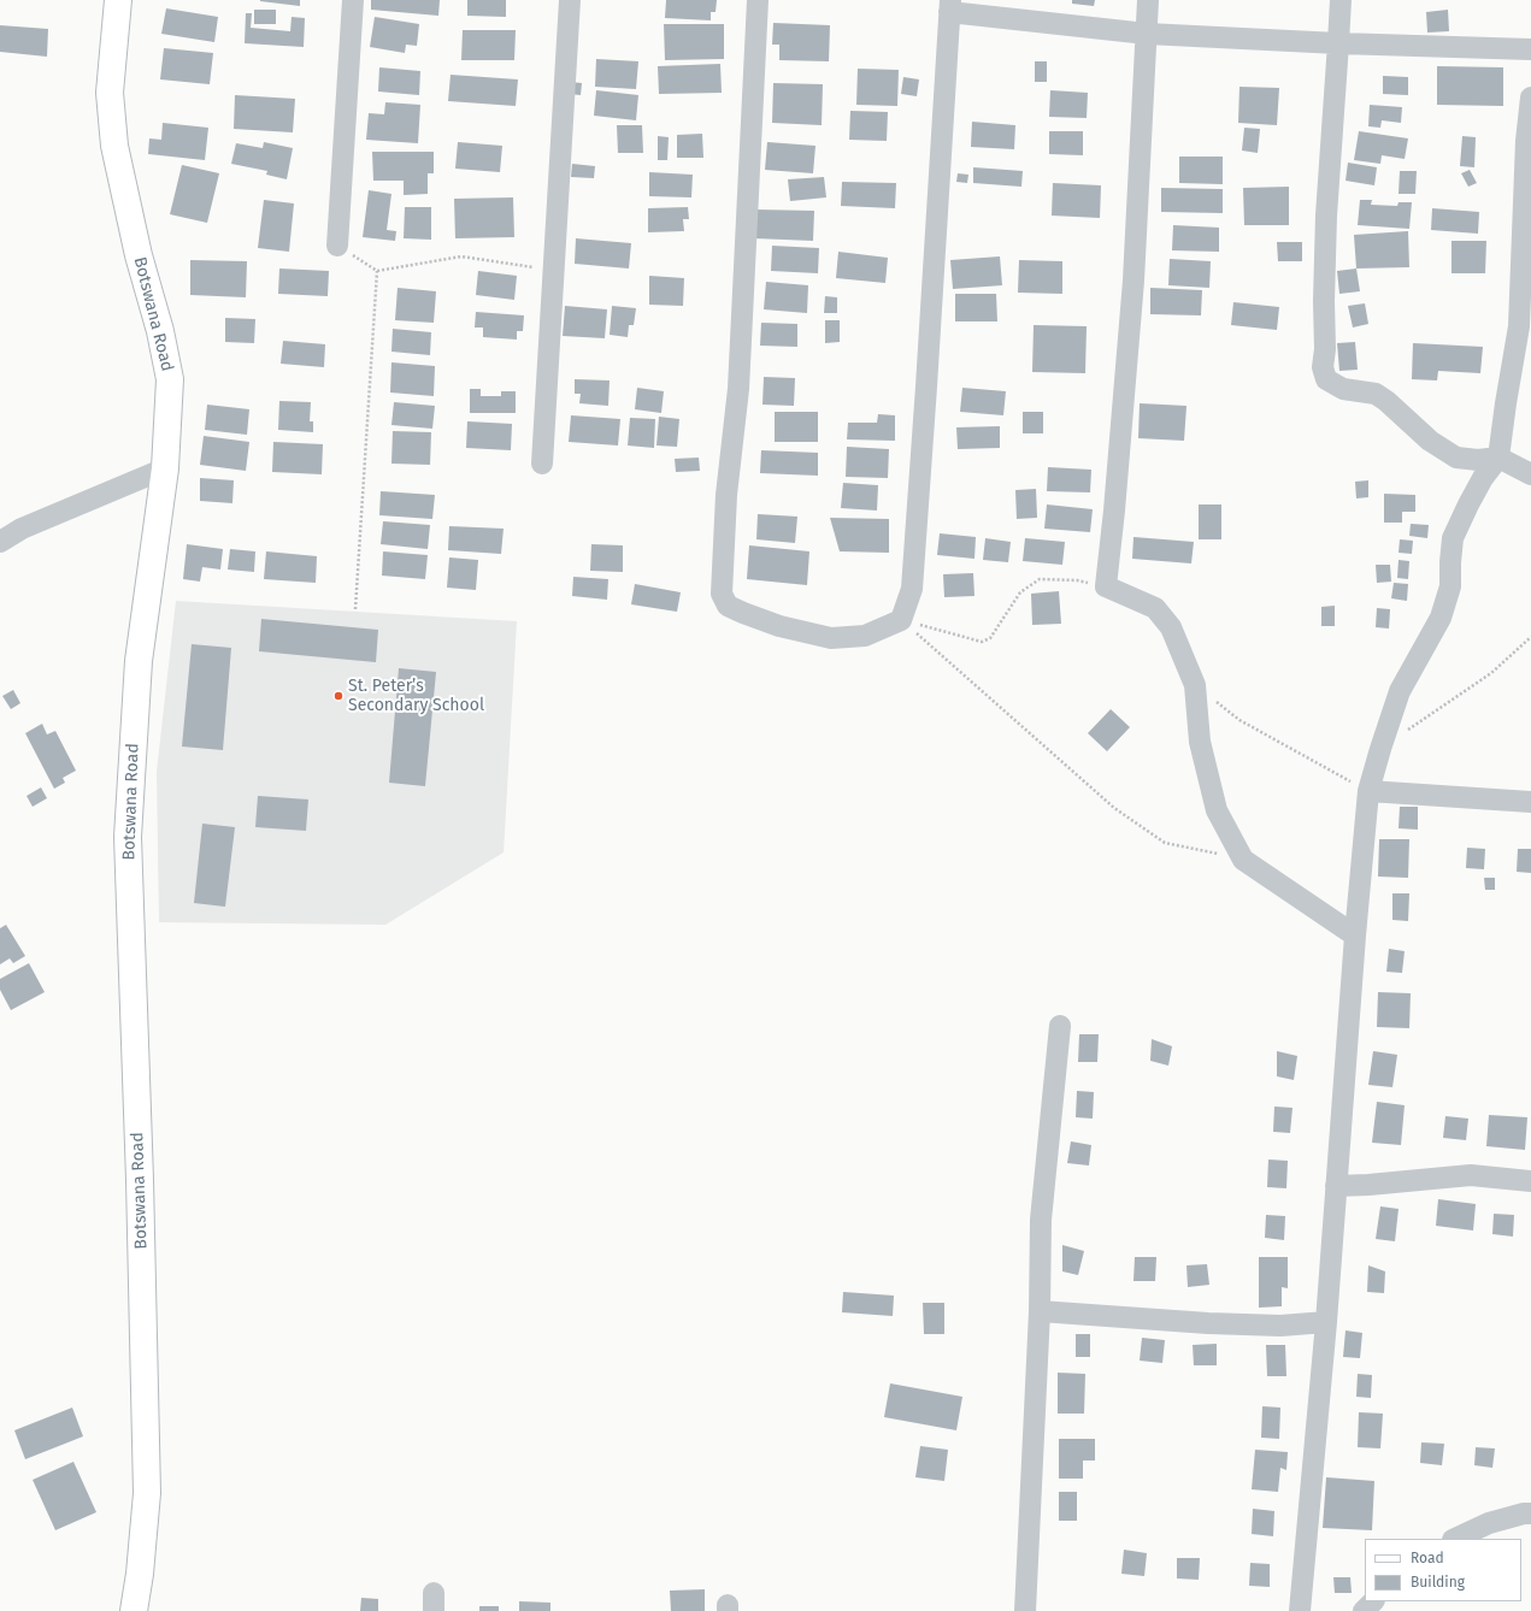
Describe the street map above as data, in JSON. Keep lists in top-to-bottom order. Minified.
{"streets":{"street":["Botswana Road"]},"places":["St. Peter’s Secondary School"],"legend":["Road","Building"]}
